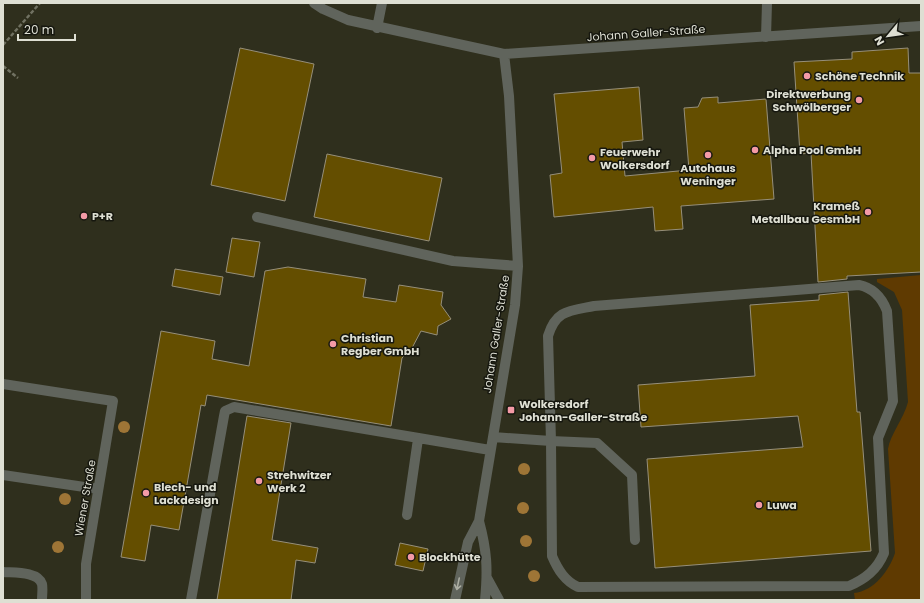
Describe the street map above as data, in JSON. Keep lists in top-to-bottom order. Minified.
{"streets":{"street":["Johann Galler-Straße","Wiener Straße"]},"places":{"other":["Schöne Technik","Direktwerbung Schwölberger","Alpha Pool GmbH","Autohaus Weninger","Feuerwehr Wolkersdorf","Krameß Metallbau GesmbH","P+R","Christian Regber GmbH","Strehwitzer Werk 2","Blech- und Lackdesign","Luwa","Blockhütte"],"transit":["Wolkersdorf Johann-Galler-Straße"]},"scale_bar":"20 m","north":"bottom left"}
